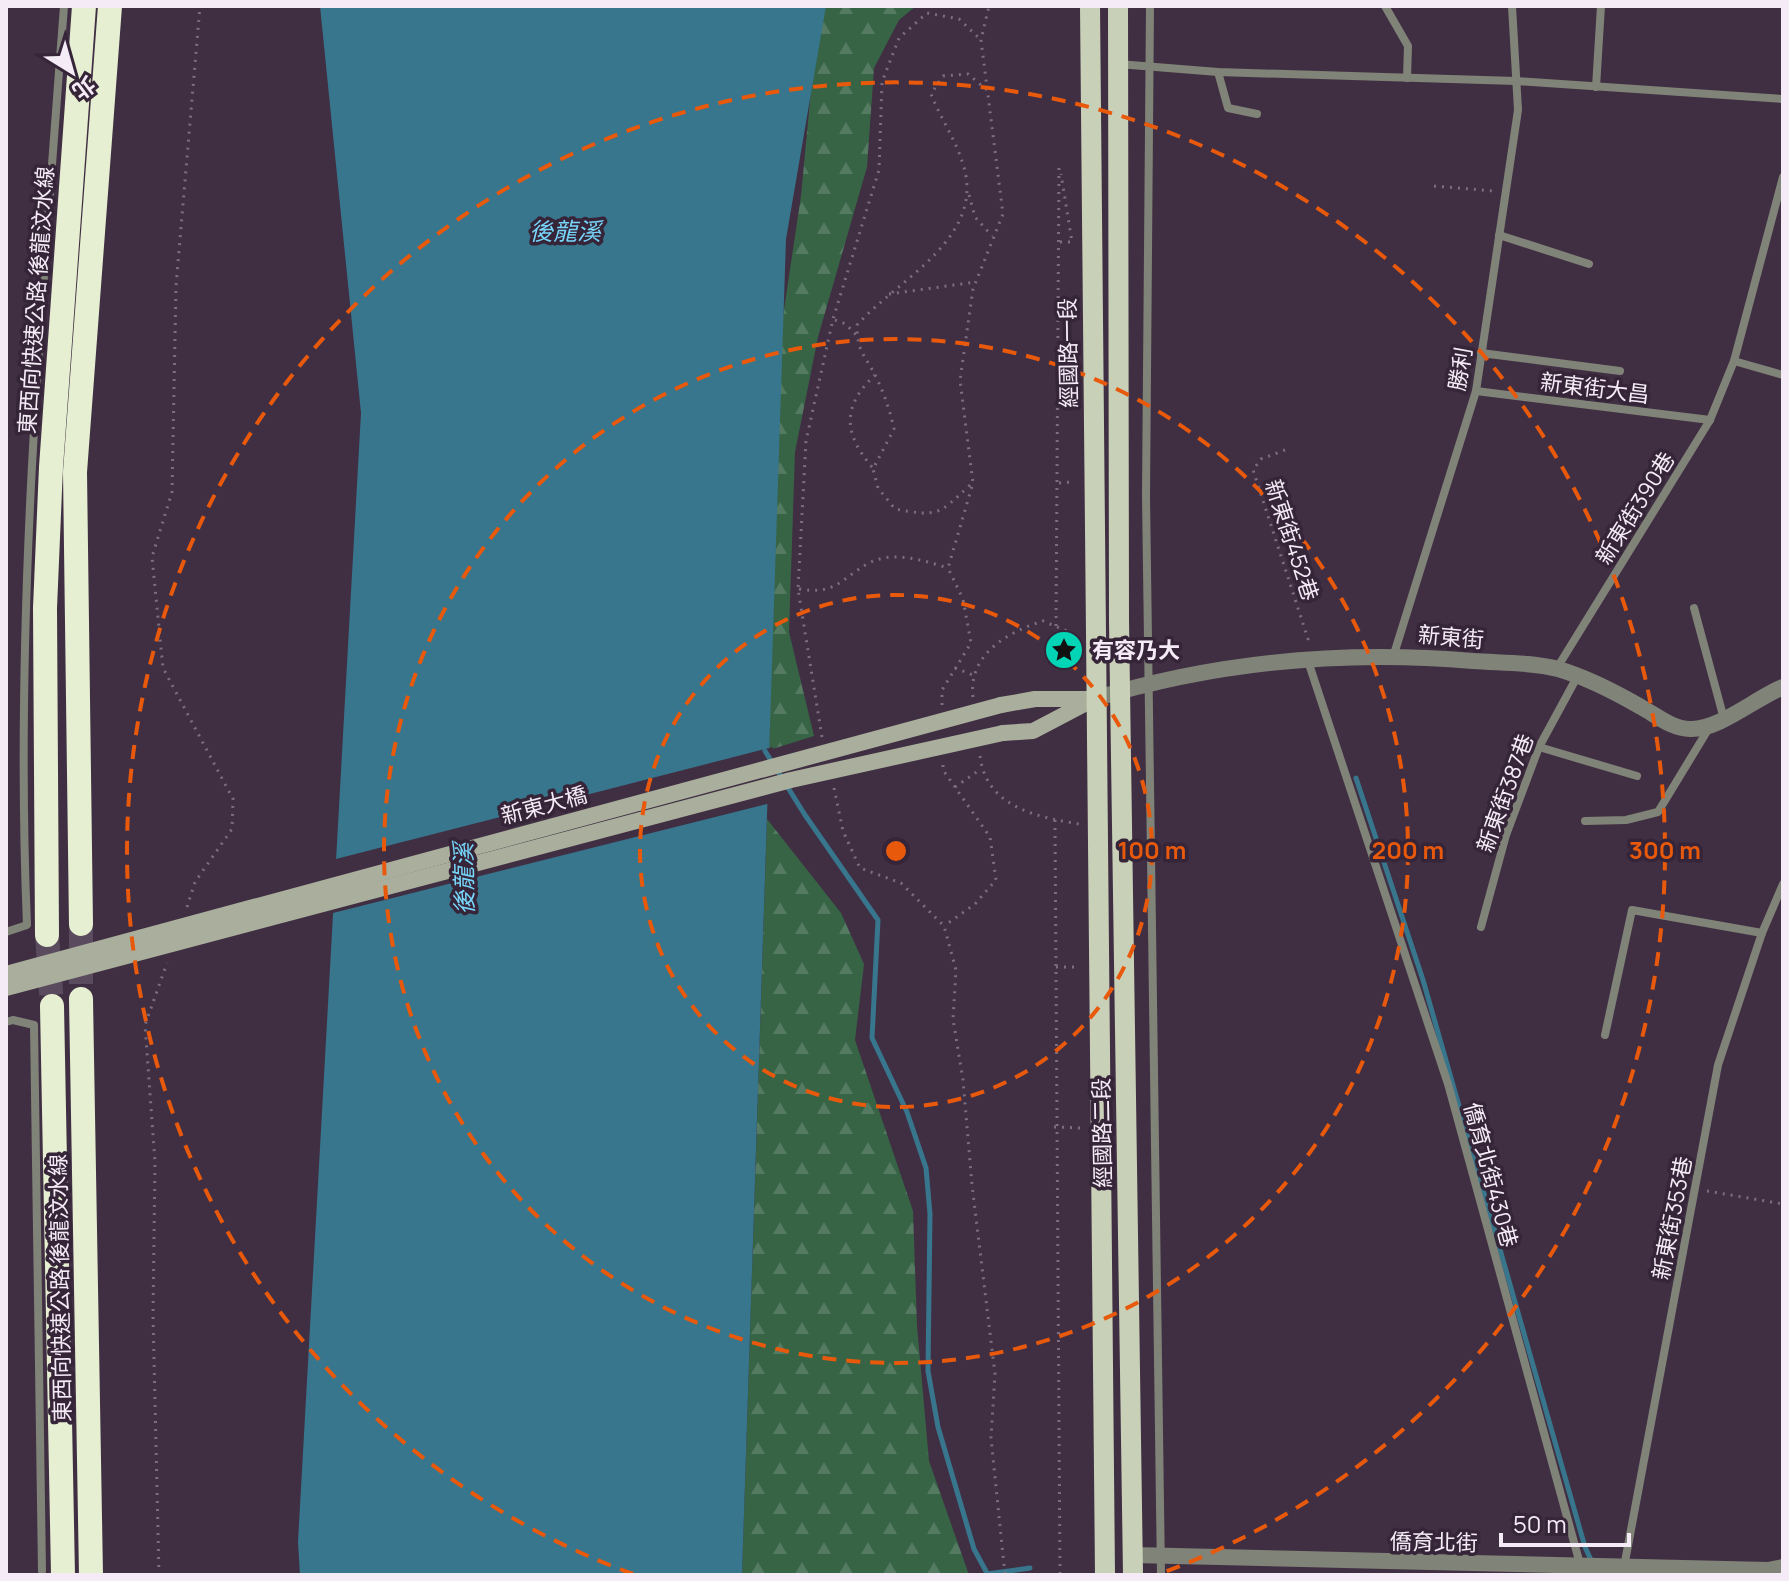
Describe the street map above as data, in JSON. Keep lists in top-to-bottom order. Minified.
{"streets":{"highway":["東西向快速公路 後龍汶水線"],"main road":["經國路一段","經國路二段"],"street":["新東街","新東大橋","僑育北街"],"lane":["勝利","新東街大昌","新東街390巷","新東街387巷","僑育北街430巷","新東街353巷"],"path":["新東街452巷"]},"crossings":[["經國路一段","新東街"],["經國路一段","新東大橋"],["經國路一段","經國路二段"],["勝利","新東街大昌"],["勝利","新東街"],["新東街大昌","新東街390巷"],["新東街390巷","新東街"],["新東街452巷","新東街"],["新東街452巷","僑育北街430巷"],["新東街","新東街387巷"],["新東街","新東大橋"],["新東街","經國路二段"],["新東街","僑育北街430巷"],["新東大橋","經國路二段"],["經國路二段","僑育北街"],["僑育北街430巷","僑育北街"],["新東街353巷","僑育北街"]],"water":["後龍溪"],"places":{"place":["有容乃大"]},"scale_bar":"50 m","north":"bottom right","rings":["100 m","200 m","300 m"]}
